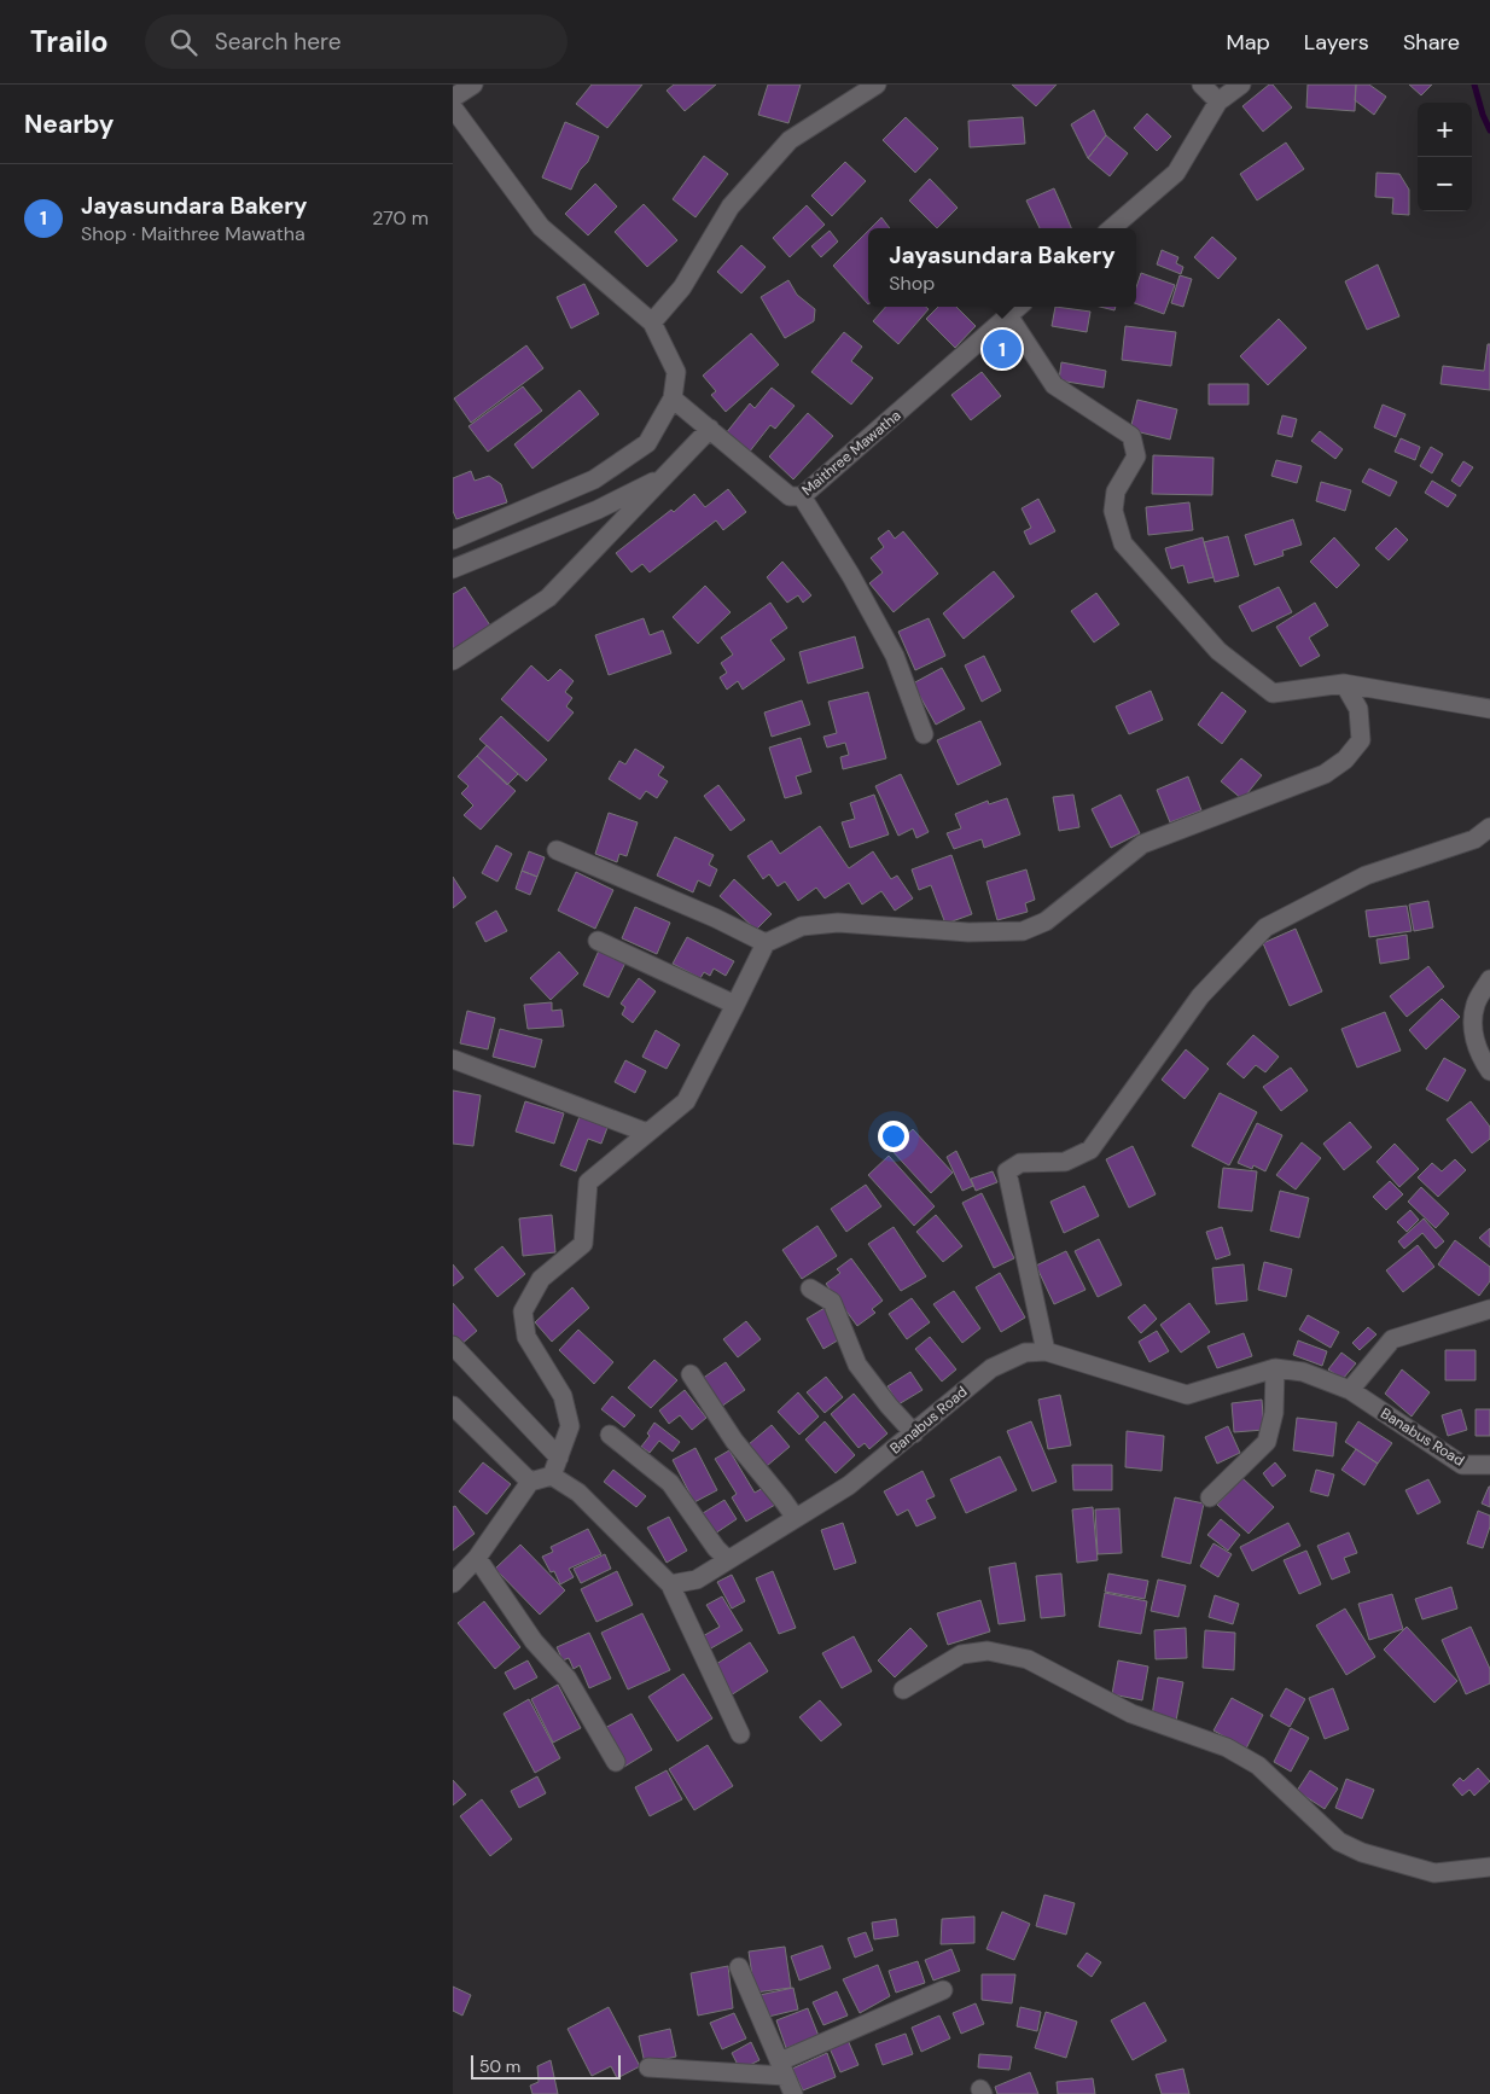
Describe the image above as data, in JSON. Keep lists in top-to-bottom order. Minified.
{"streets":{"street":["Maithree Mawatha","Banabus Road"]},"scale_bar":"50 m","page":{"header":"Trailo","search":"Search here","nav":["Map","Layers","Share"],"heading":"Nearby","map_buttons":["+","−"],"list":[{"mark":"1","name":"Jayasundara Bakery","note":"Shop · Maithree Mawatha","value":"270 m"}],"popup":["Jayasundara Bakery","Shop"],"pins":"1","scale":"50 m"}}
